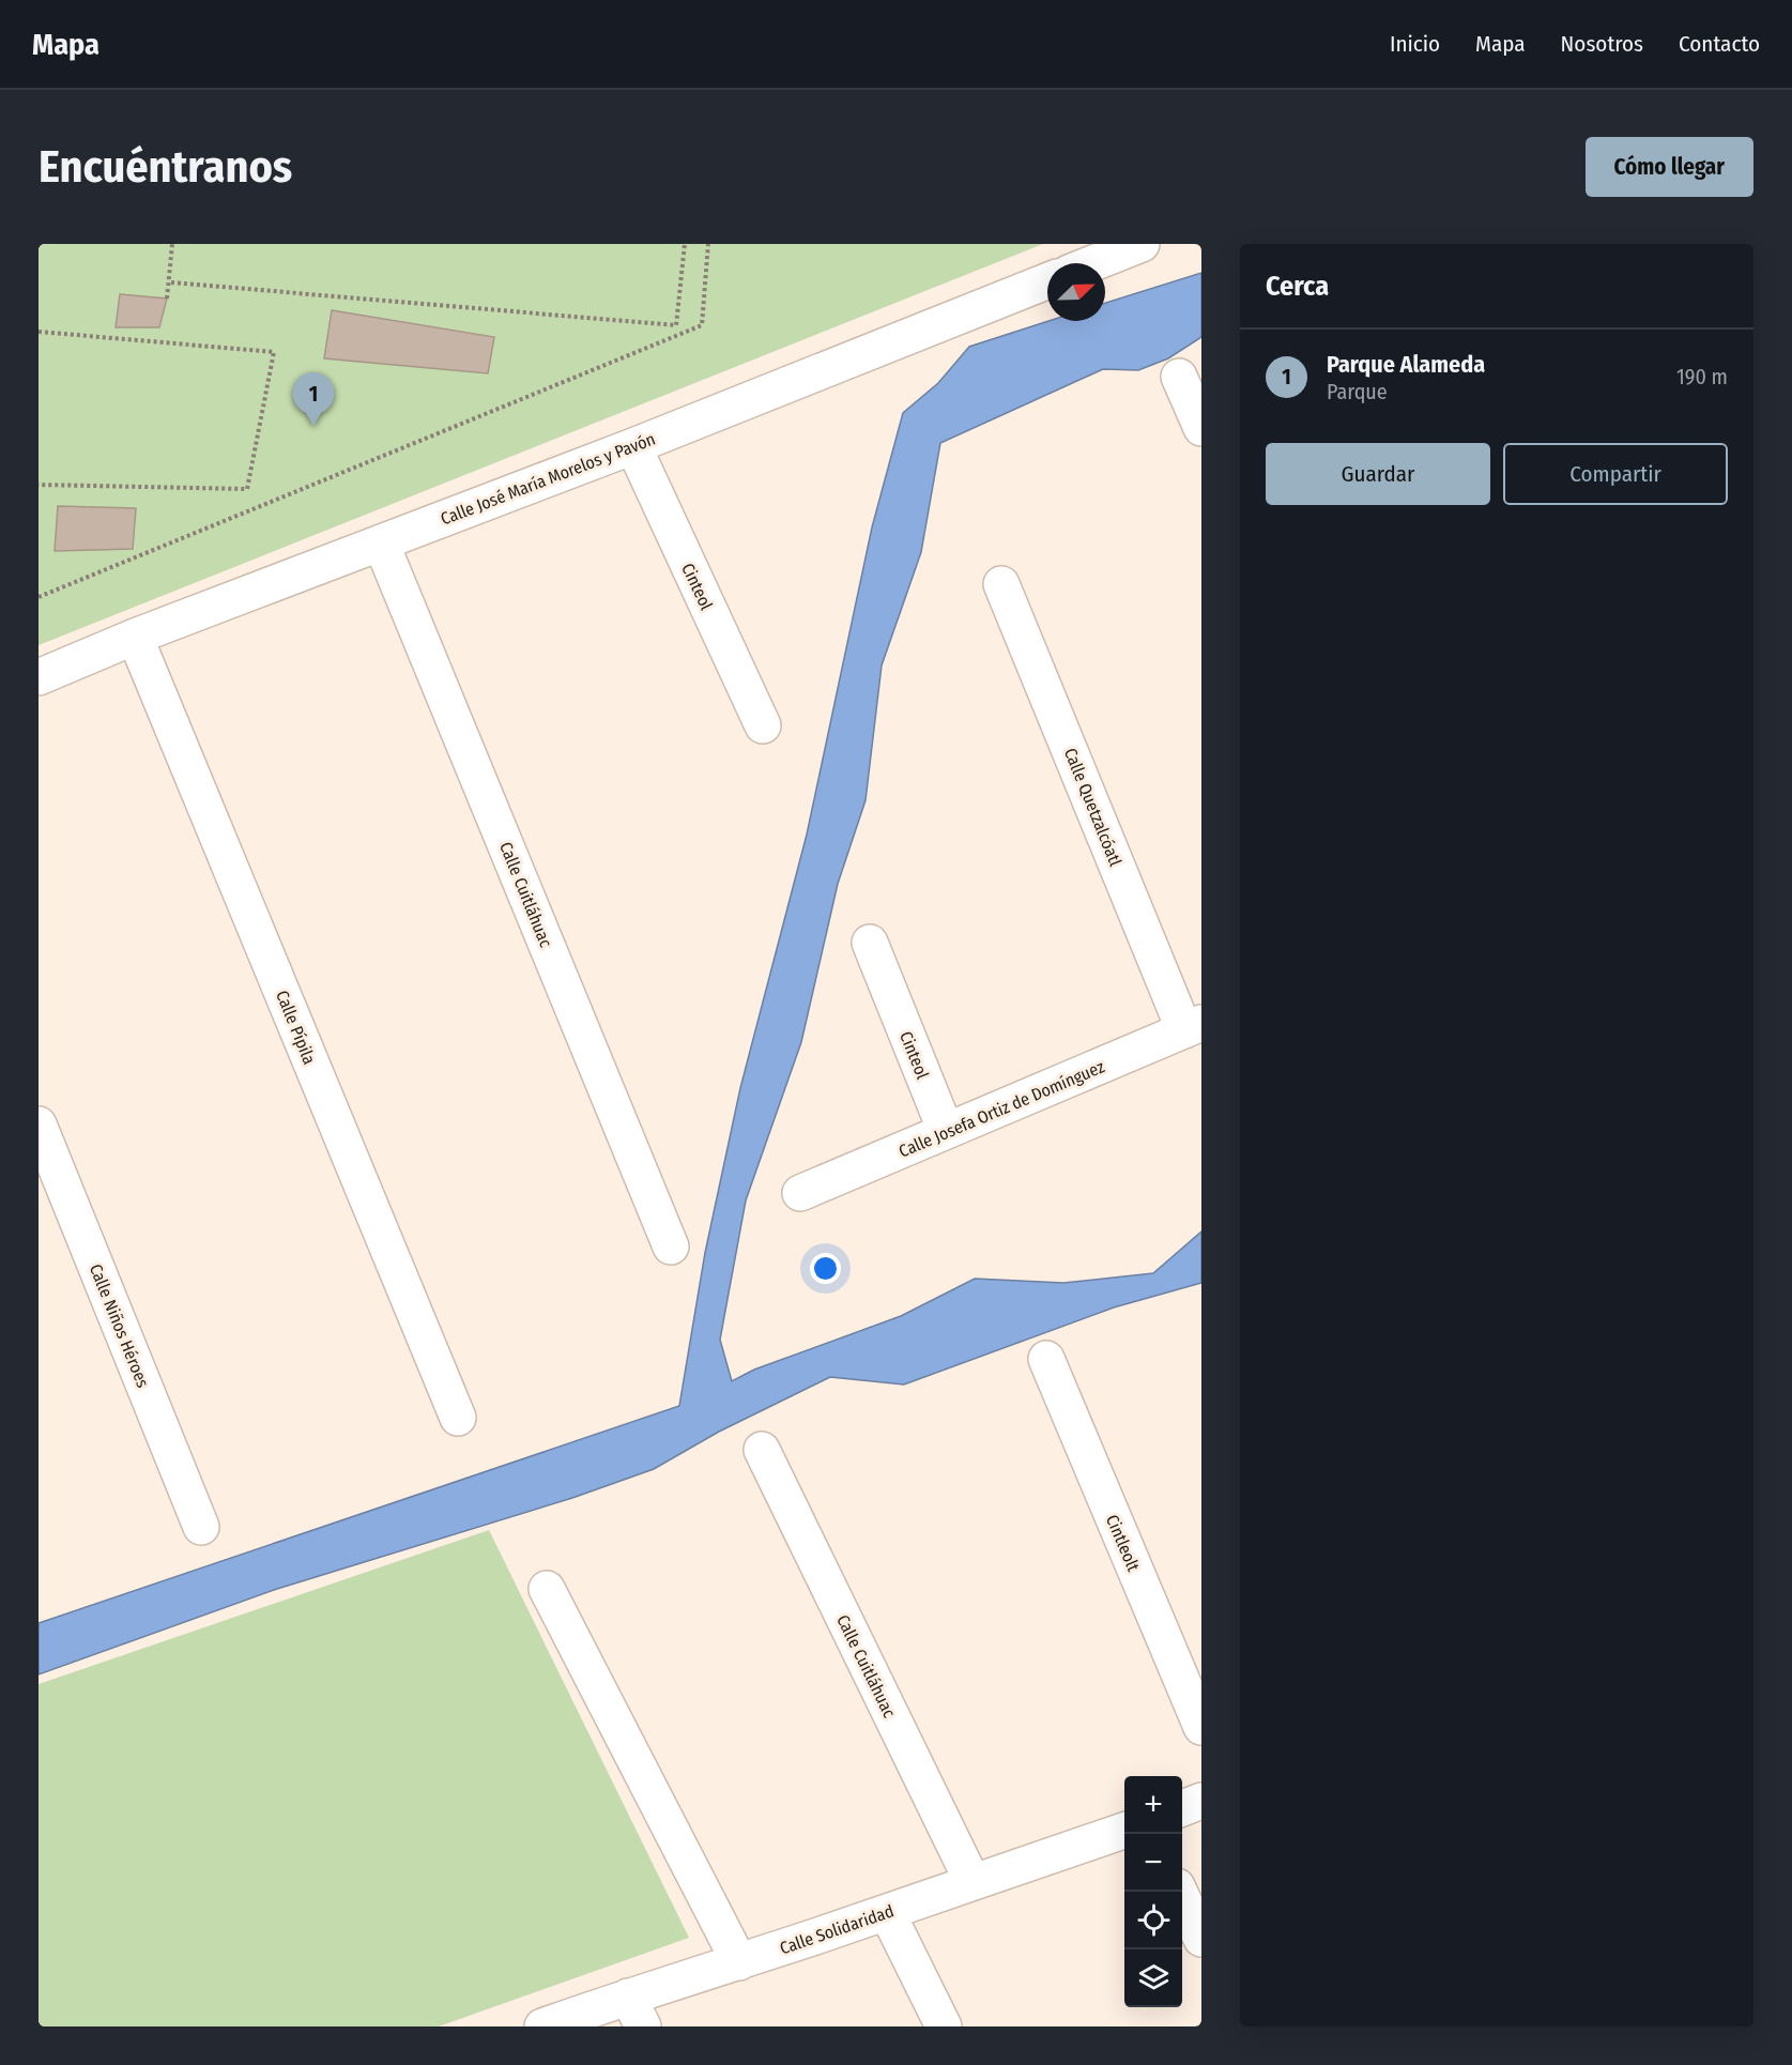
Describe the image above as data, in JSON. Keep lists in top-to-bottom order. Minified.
{"streets":{"street":["Calle José María Morelos y Pavón","Cinteol","Calle Quetzalcóatl","Calle Cuitláhuac","Calle Pípila","Calle Josefa Ortiz de Domínguez","Calle Niños Héroes","Cintleolt","Calle Solidaridad"]},"crossings":[["Calle José María Morelos y Pavón","Cinteol"],["Calle José María Morelos y Pavón","Calle Cuitláhuac"],["Calle José María Morelos y Pavón","Calle Pípila"],["Cinteol","Calle Josefa Ortiz de Domínguez"],["Calle Quetzalcóatl","Calle Josefa Ortiz de Domínguez"],["Calle Cuitláhuac","Calle Solidaridad"]],"north":"top right","page":{"header":"Mapa","nav":["Inicio","Mapa","Nosotros","Contacto"],"buttons":["Cómo llegar",["Guardar","Compartir"]],"title":"Encuéntranos","heading":"Cerca","list":[{"mark":"1","name":"Parque Alameda","note":"Parque","value":"190 m"}],"pins":"1","map_buttons":["+","−"]}}
